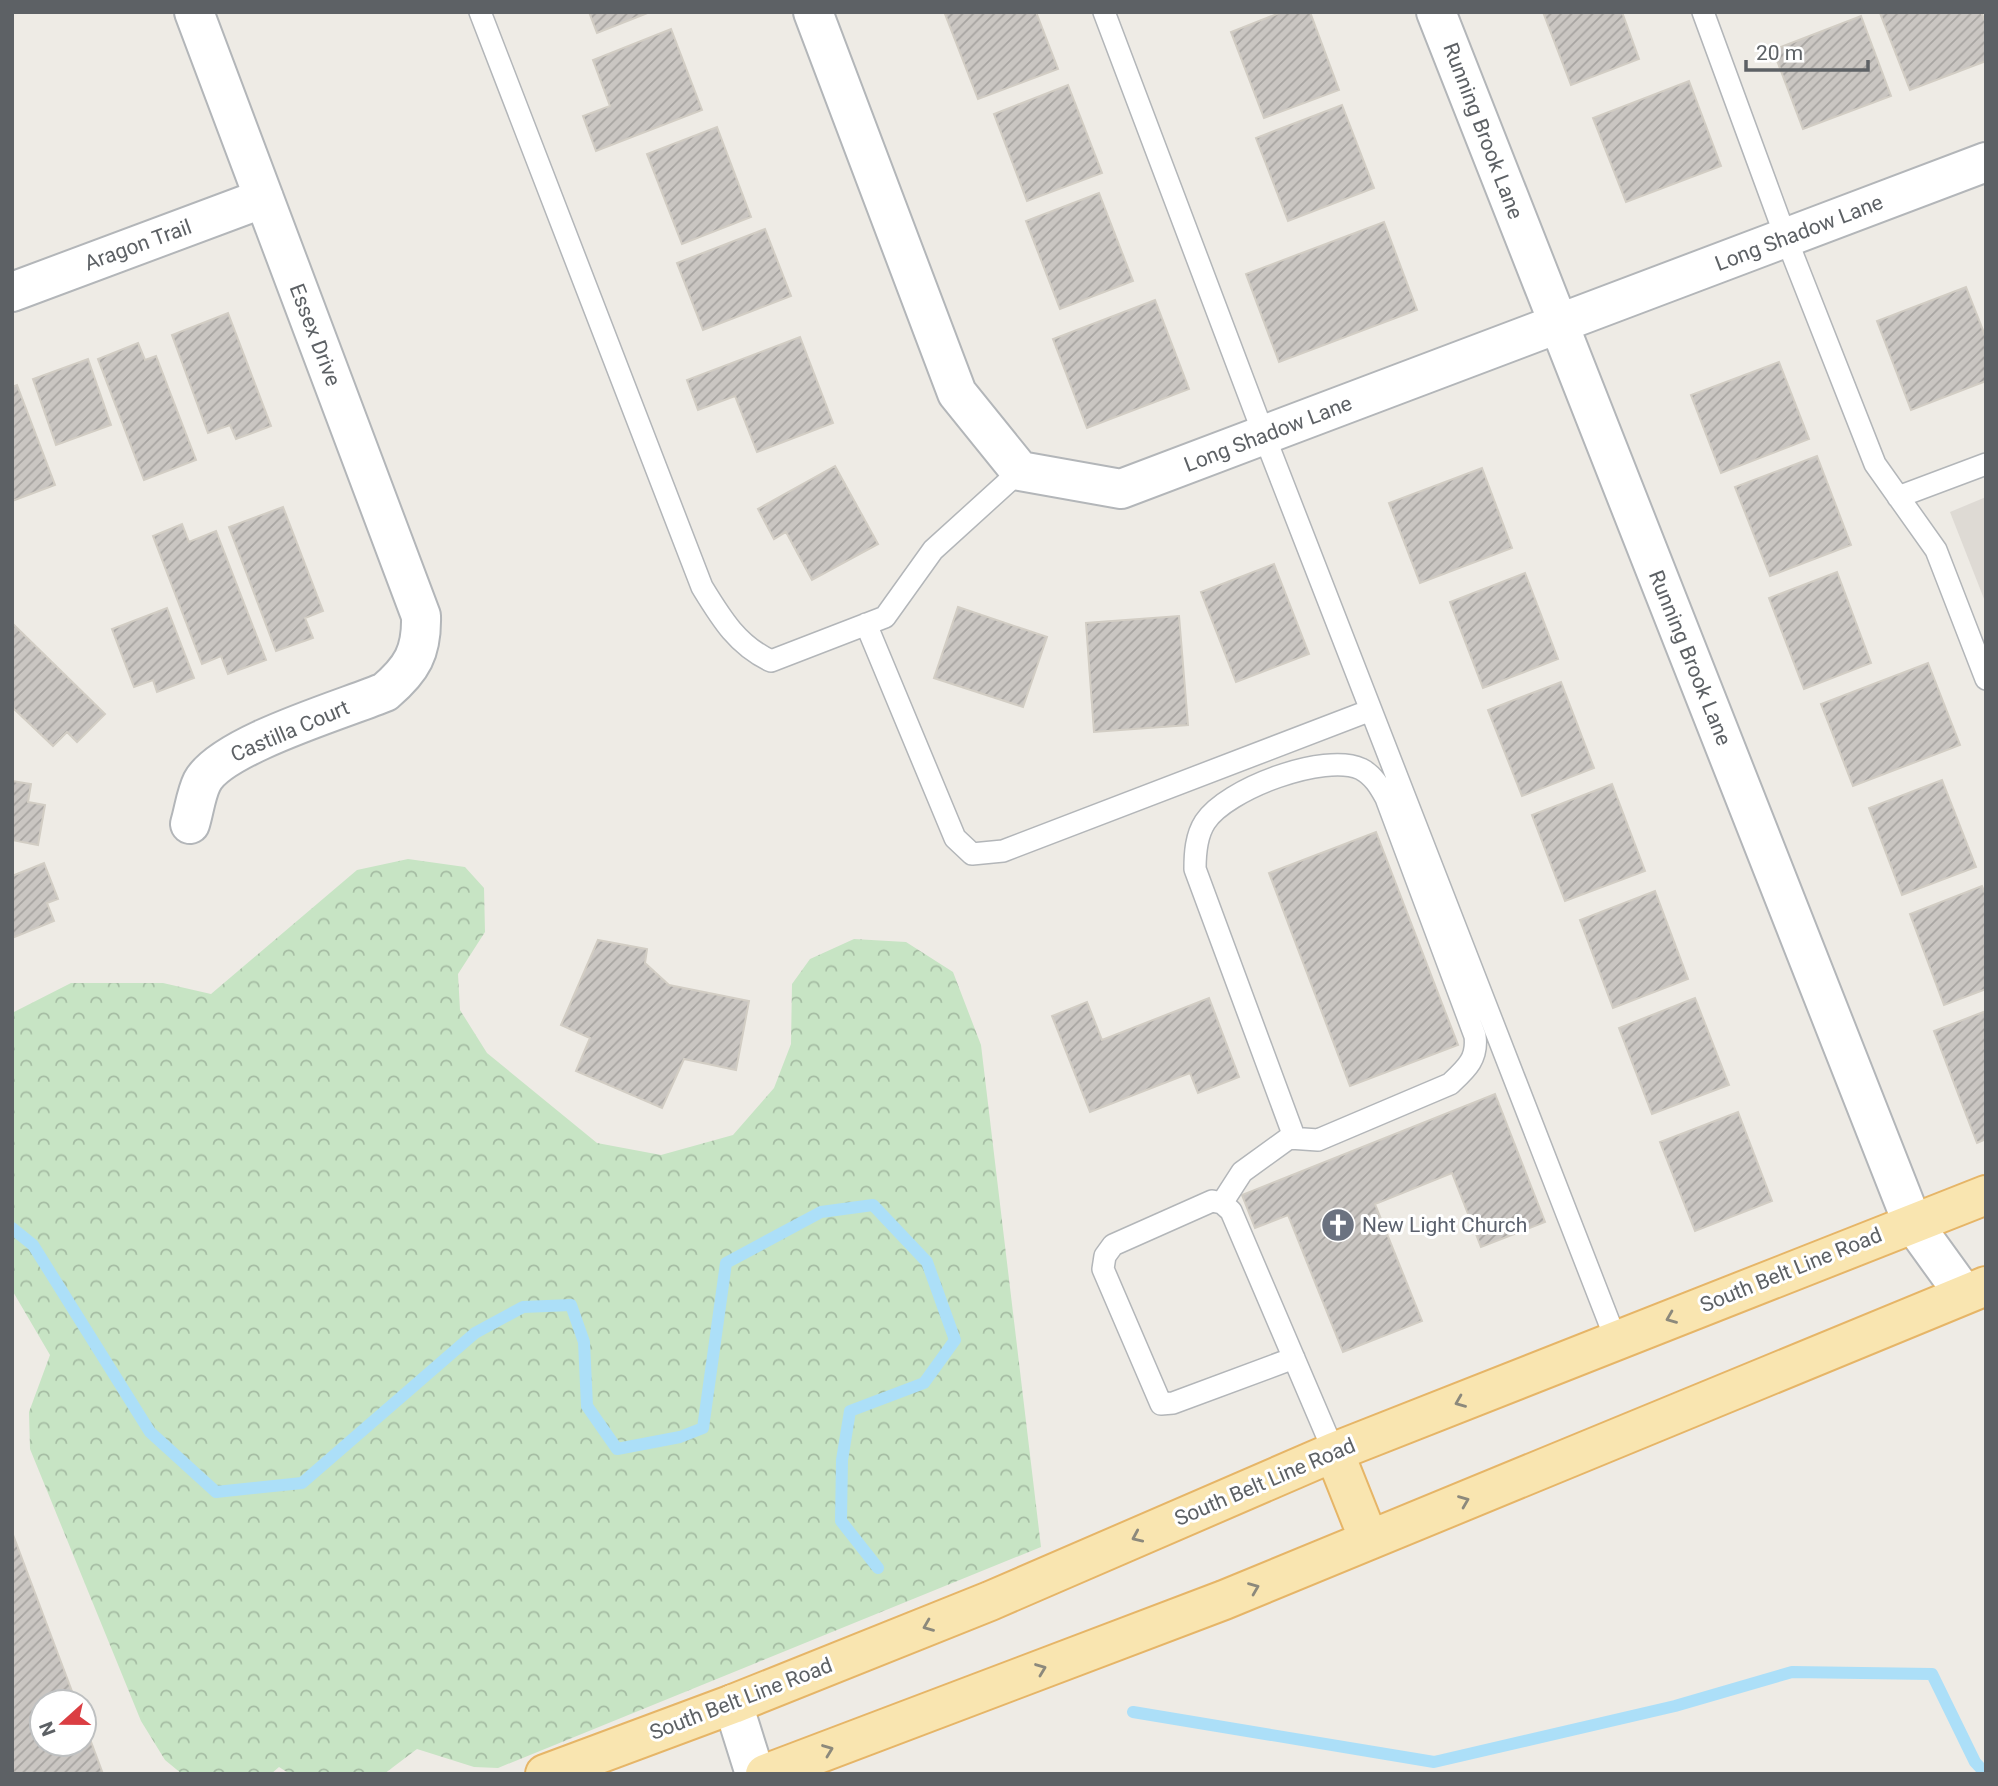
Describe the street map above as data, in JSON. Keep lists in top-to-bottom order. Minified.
{"streets":{"main road":["South Belt Line Road"],"street":["Running Brook Lane","Long Shadow Lane","Aragon Trail","Essex Drive","Castilla Court"]},"crossings":[["Running Brook Lane","Long Shadow Lane"],["Running Brook Lane","South Belt Line Road"],["Aragon Trail","Essex Drive"],["Essex Drive","Castilla Court"]],"places":{"church":["New Light Church"]},"scale_bar":"20 m","north":"left"}
